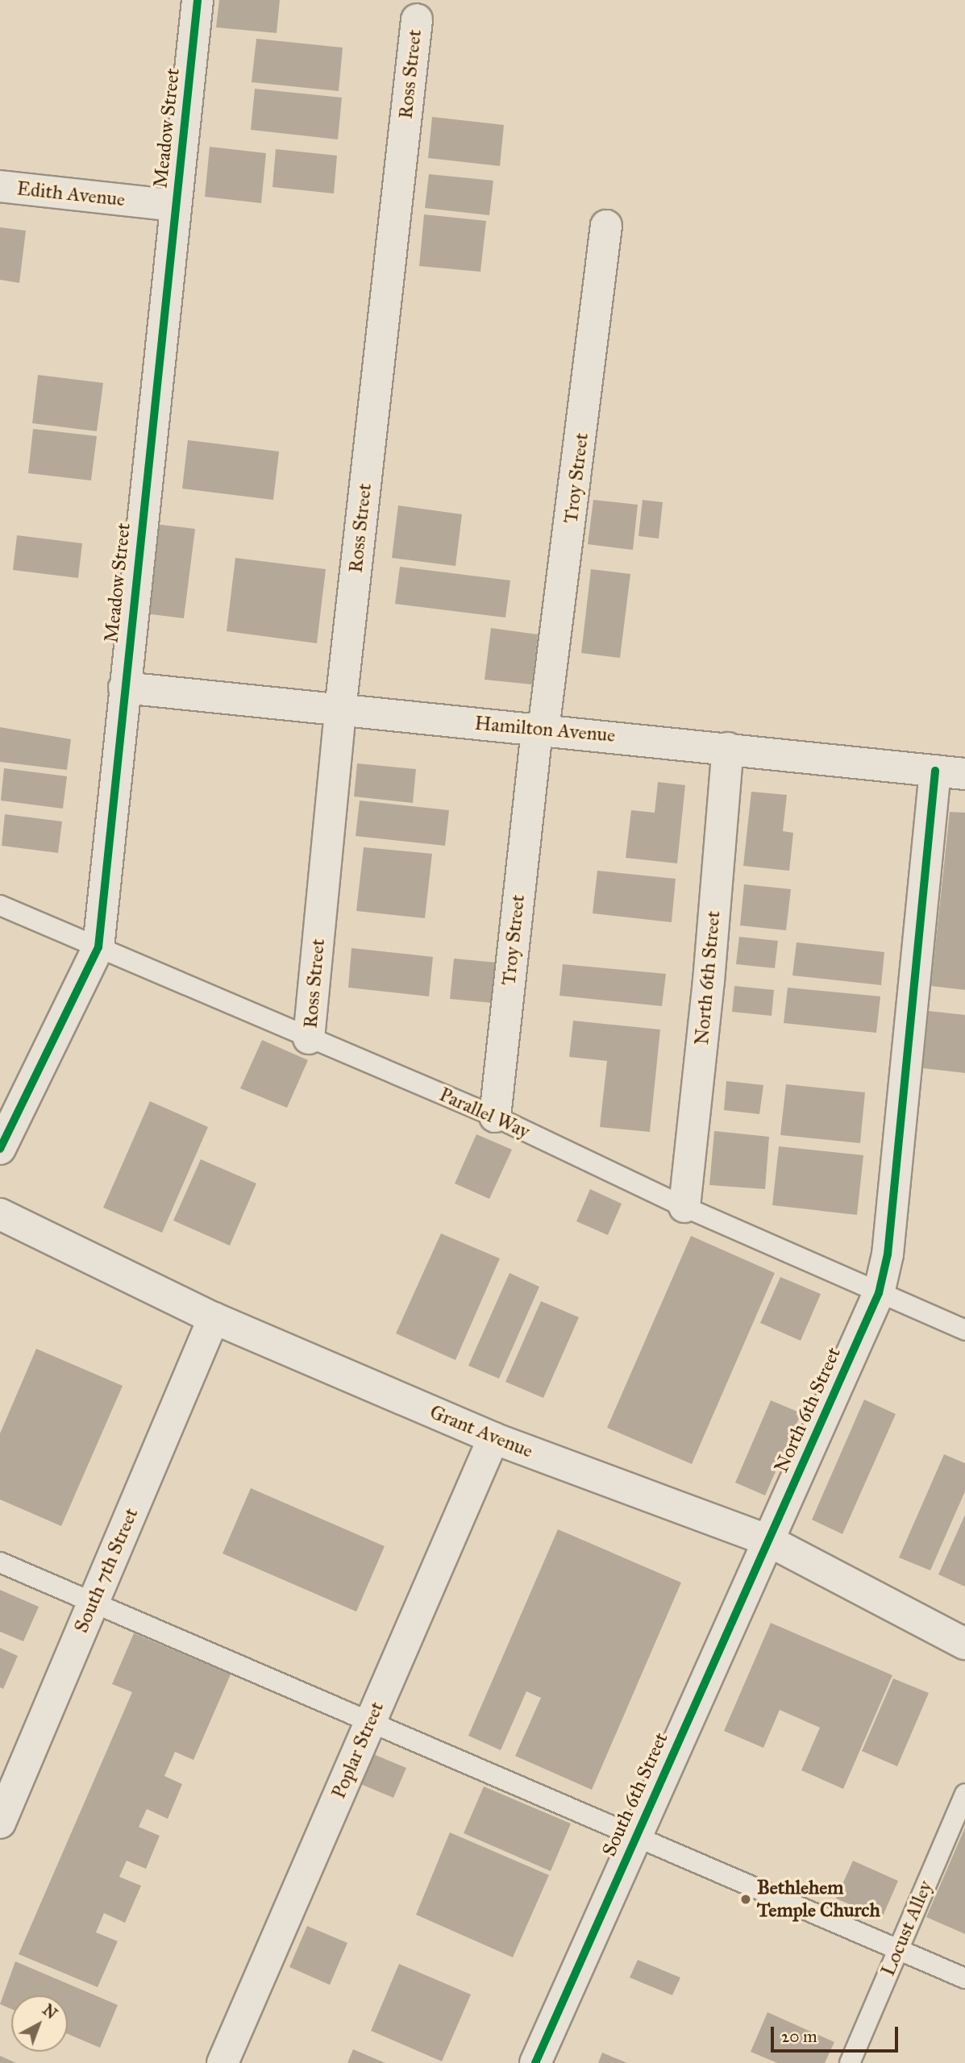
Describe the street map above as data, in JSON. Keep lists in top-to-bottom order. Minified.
{"streets":{"street":["Ross Street","Meadow Street","Edith Avenue","Troy Street","Hamilton Avenue","North 6th Street","Grant Avenue","South 7th Street","Poplar Street","South 6th Street"],"lane":["Parallel Way","Locust Alley"]},"crossings":[["Ross Street","Hamilton Avenue"],["Ross Street","Parallel Way"],["Meadow Street","Edith Avenue"],["Meadow Street","Hamilton Avenue"],["Meadow Street","Parallel Way"],["Troy Street","Hamilton Avenue"],["Troy Street","Parallel Way"],["Hamilton Avenue","North 6th Street"],["North 6th Street","Parallel Way"],["North 6th Street","Grant Avenue"],["North 6th Street","South 6th Street"],["Grant Avenue","South 7th Street"],["Grant Avenue","Poplar Street"],["Grant Avenue","South 6th Street"]],"places":["Bethlehem Temple Church"],"scale_bar":"20 m","north":"top right"}
